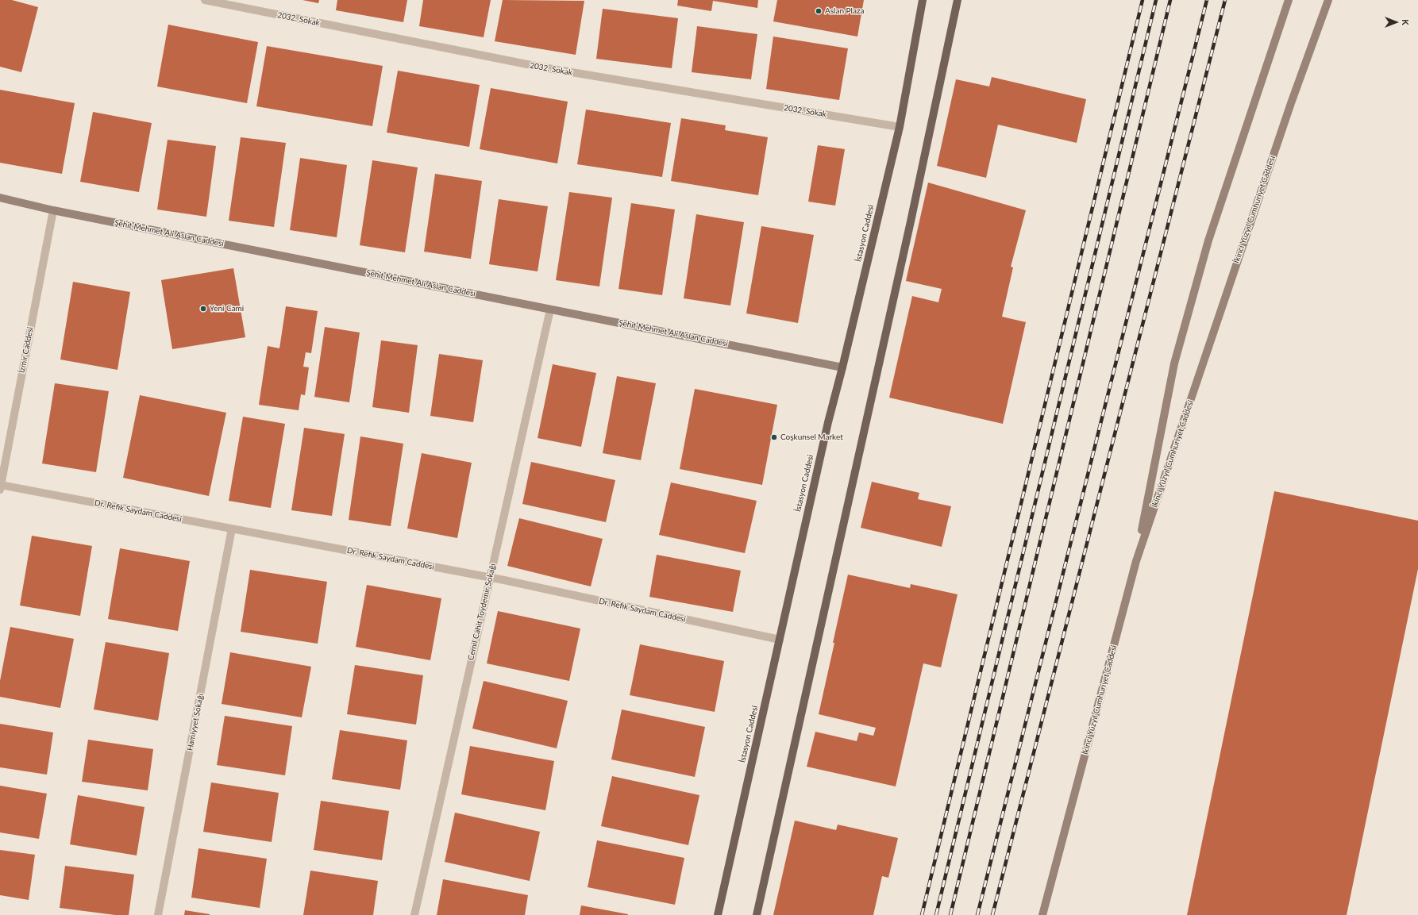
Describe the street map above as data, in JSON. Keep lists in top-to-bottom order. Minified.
{"streets":{"main road":["İkinci Yüzyıl Cumhuriyet Caddesi","Şehit Mehmet Ali Aslan Caddesi","İstasyon Caddesi"],"street":["2032. Sokak","İzmir Caddesi","Dr. Refik Saydam Caddesi","Cemil Cahit Toydemir Sokağı","Hamiyyet Sokağı"]},"crossings":[["2032. Sokak","İstasyon Caddesi"],["Şehit Mehmet Ali Aslan Caddesi","İstasyon Caddesi"],["Şehit Mehmet Ali Aslan Caddesi","İzmir Caddesi"],["Şehit Mehmet Ali Aslan Caddesi","Cemil Cahit Toydemir Sokağı"],["İstasyon Caddesi","Dr. Refik Saydam Caddesi"],["İzmir Caddesi","Dr. Refik Saydam Caddesi"],["Dr. Refik Saydam Caddesi","Cemil Cahit Toydemir Sokağı"],["Dr. Refik Saydam Caddesi","Hamiyyet Sokağı"]],"places":["Aslan Plaza","Yeni Cami","Coşkunsel Market"],"north":"right"}
